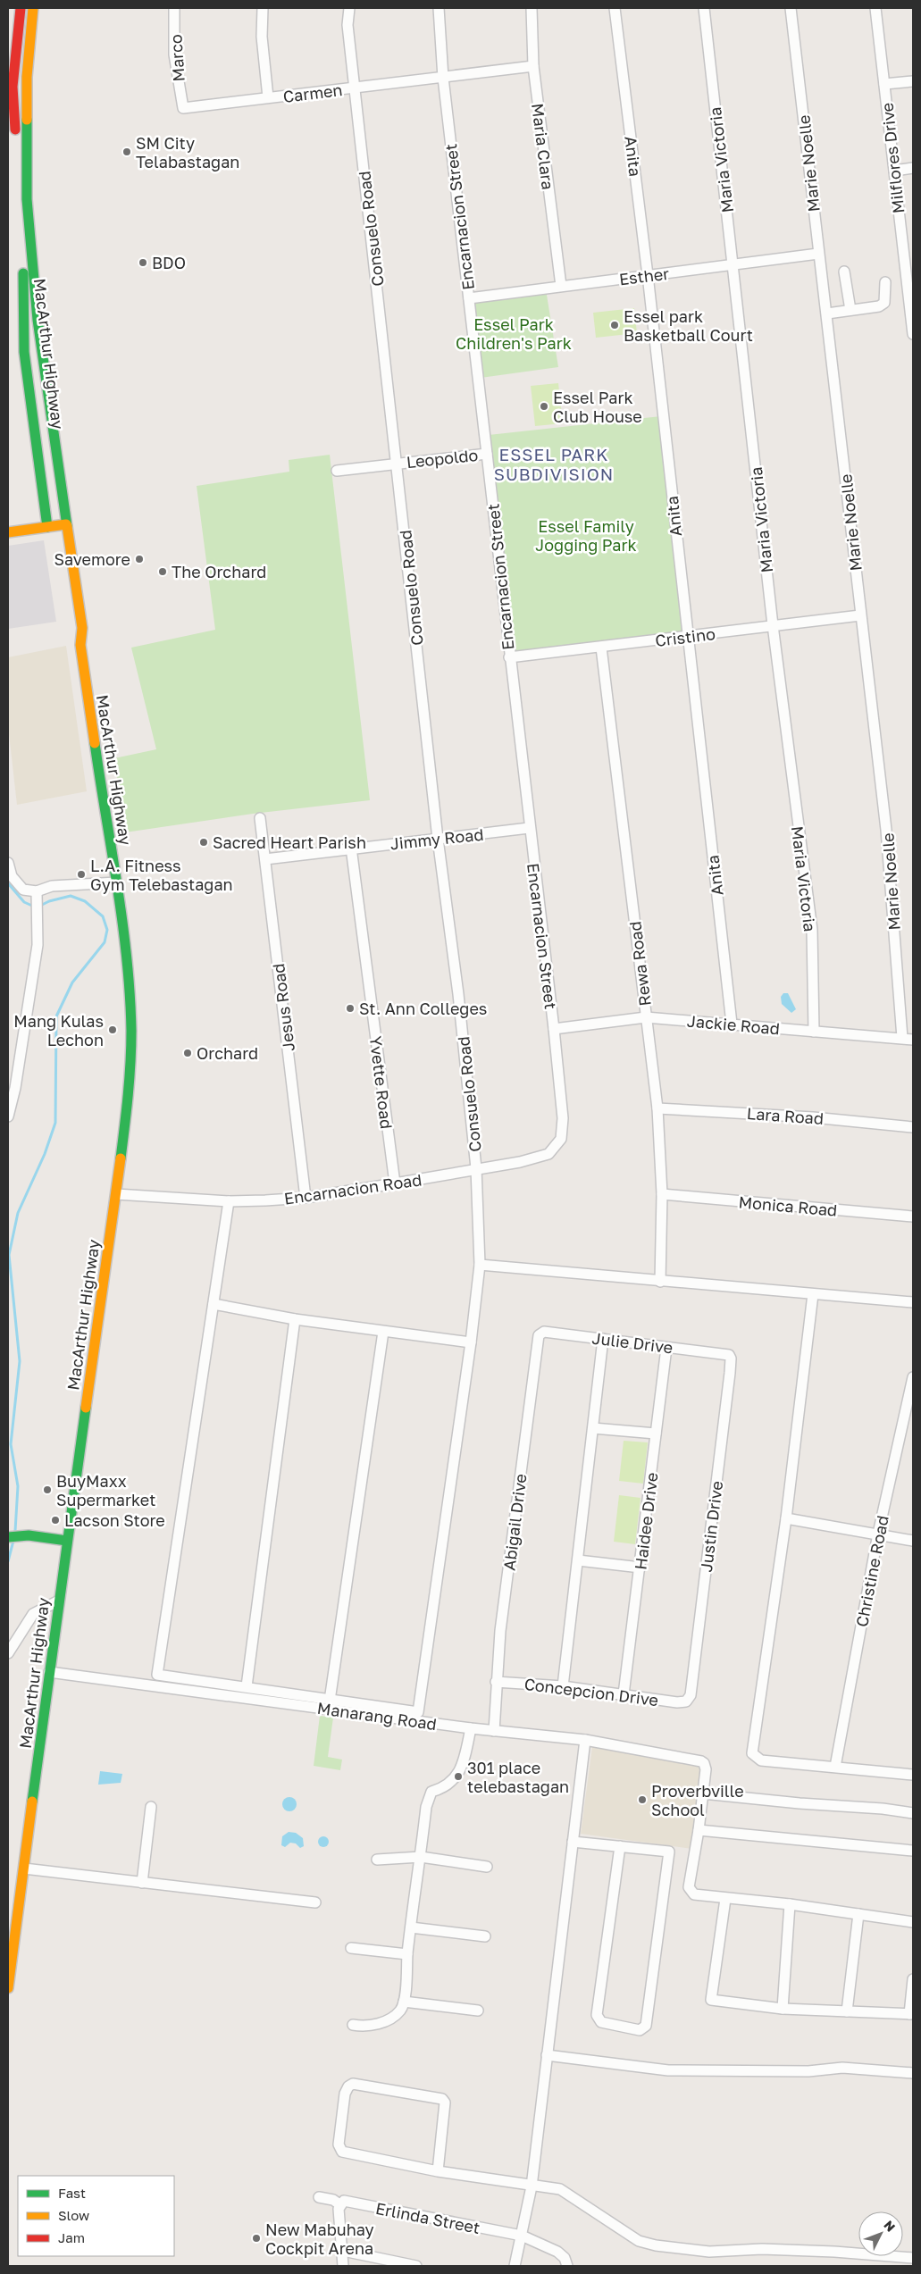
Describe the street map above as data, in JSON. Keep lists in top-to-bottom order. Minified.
{"streets":{"main road":["MacArthur Highway"],"street":["Marco","Carmen","Maria Clara","Anita","Milflores Drive","Maria Victoria","Marie Noelle","Encarnacion Street","Consuelo Road","Esther","Leopoldo","Cristino","Jimmy Road","Rewa Road","Jesus Road","Jackie Road","Yvette Road","Lara Road","Encarnacion Road","Monica Road","Julie Drive","Haidee Drive","Abigail Drive","Justin Drive","Christine Road","Concepcion Drive","Manarang Road","Erlinda Street"]},"crossings":[["Marco","Carmen"],["Carmen","Maria Clara"],["Carmen","Encarnacion Street"],["Carmen","Consuelo Road"],["Maria Clara","Esther"],["Anita","Esther"],["Anita","Cristino"],["Anita","Jackie Road"],["Maria Victoria","Esther"],["Maria Victoria","Cristino"],["Maria Victoria","Jackie Road"],["Marie Noelle","Esther"],["Marie Noelle","Cristino"],["Marie Noelle","Jackie Road"],["Encarnacion Street","Esther"],["Encarnacion Street","Leopoldo"],["Encarnacion Street","Cristino"],["Encarnacion Street","Jimmy Road"],["Encarnacion Street","Jackie Road"],["Encarnacion Street","Encarnacion Road"],["Consuelo Road","Leopoldo"],["Consuelo Road","Jimmy Road"],["Consuelo Road","Encarnacion Road"],["MacArthur Highway","Encarnacion Road"],["MacArthur Highway","Manarang Road"],["Cristino","Rewa Road"],["Jimmy Road","Jesus Road"],["Jimmy Road","Yvette Road"],["Rewa Road","Jackie Road"],["Rewa Road","Lara Road"],["Rewa Road","Monica Road"],["Jesus Road","Encarnacion Road"],["Yvette Road","Encarnacion Road"],["Julie Drive","Haidee Drive"],["Julie Drive","Abigail Drive"],["Julie Drive","Justin Drive"],["Haidee Drive","Concepcion Drive"],["Abigail Drive","Concepcion Drive"],["Abigail Drive","Manarang Road"],["Justin Drive","Concepcion Drive"]],"districts":["ESSEL PARK SUBDIVISION"],"parks":["Essel Park Children's Park","Essel Family Jogging Park"],"places":["SM City Telabastagan","BDO","Essel park Basketball Court","Essel Park Club House","Savemore","The Orchard","Sacred Heart Parish","L.A. Fitness Gym Telebastagan","St. Ann Colleges","Mang Kulas Lechon","Orchard","BuyMaxx Supermarket","Lacson Store","301 place telebastagan","Proverbville School","New Mabuhay Cockpit Arena"],"legend":["Fast","Slow","Jam"],"north":"top right"}
